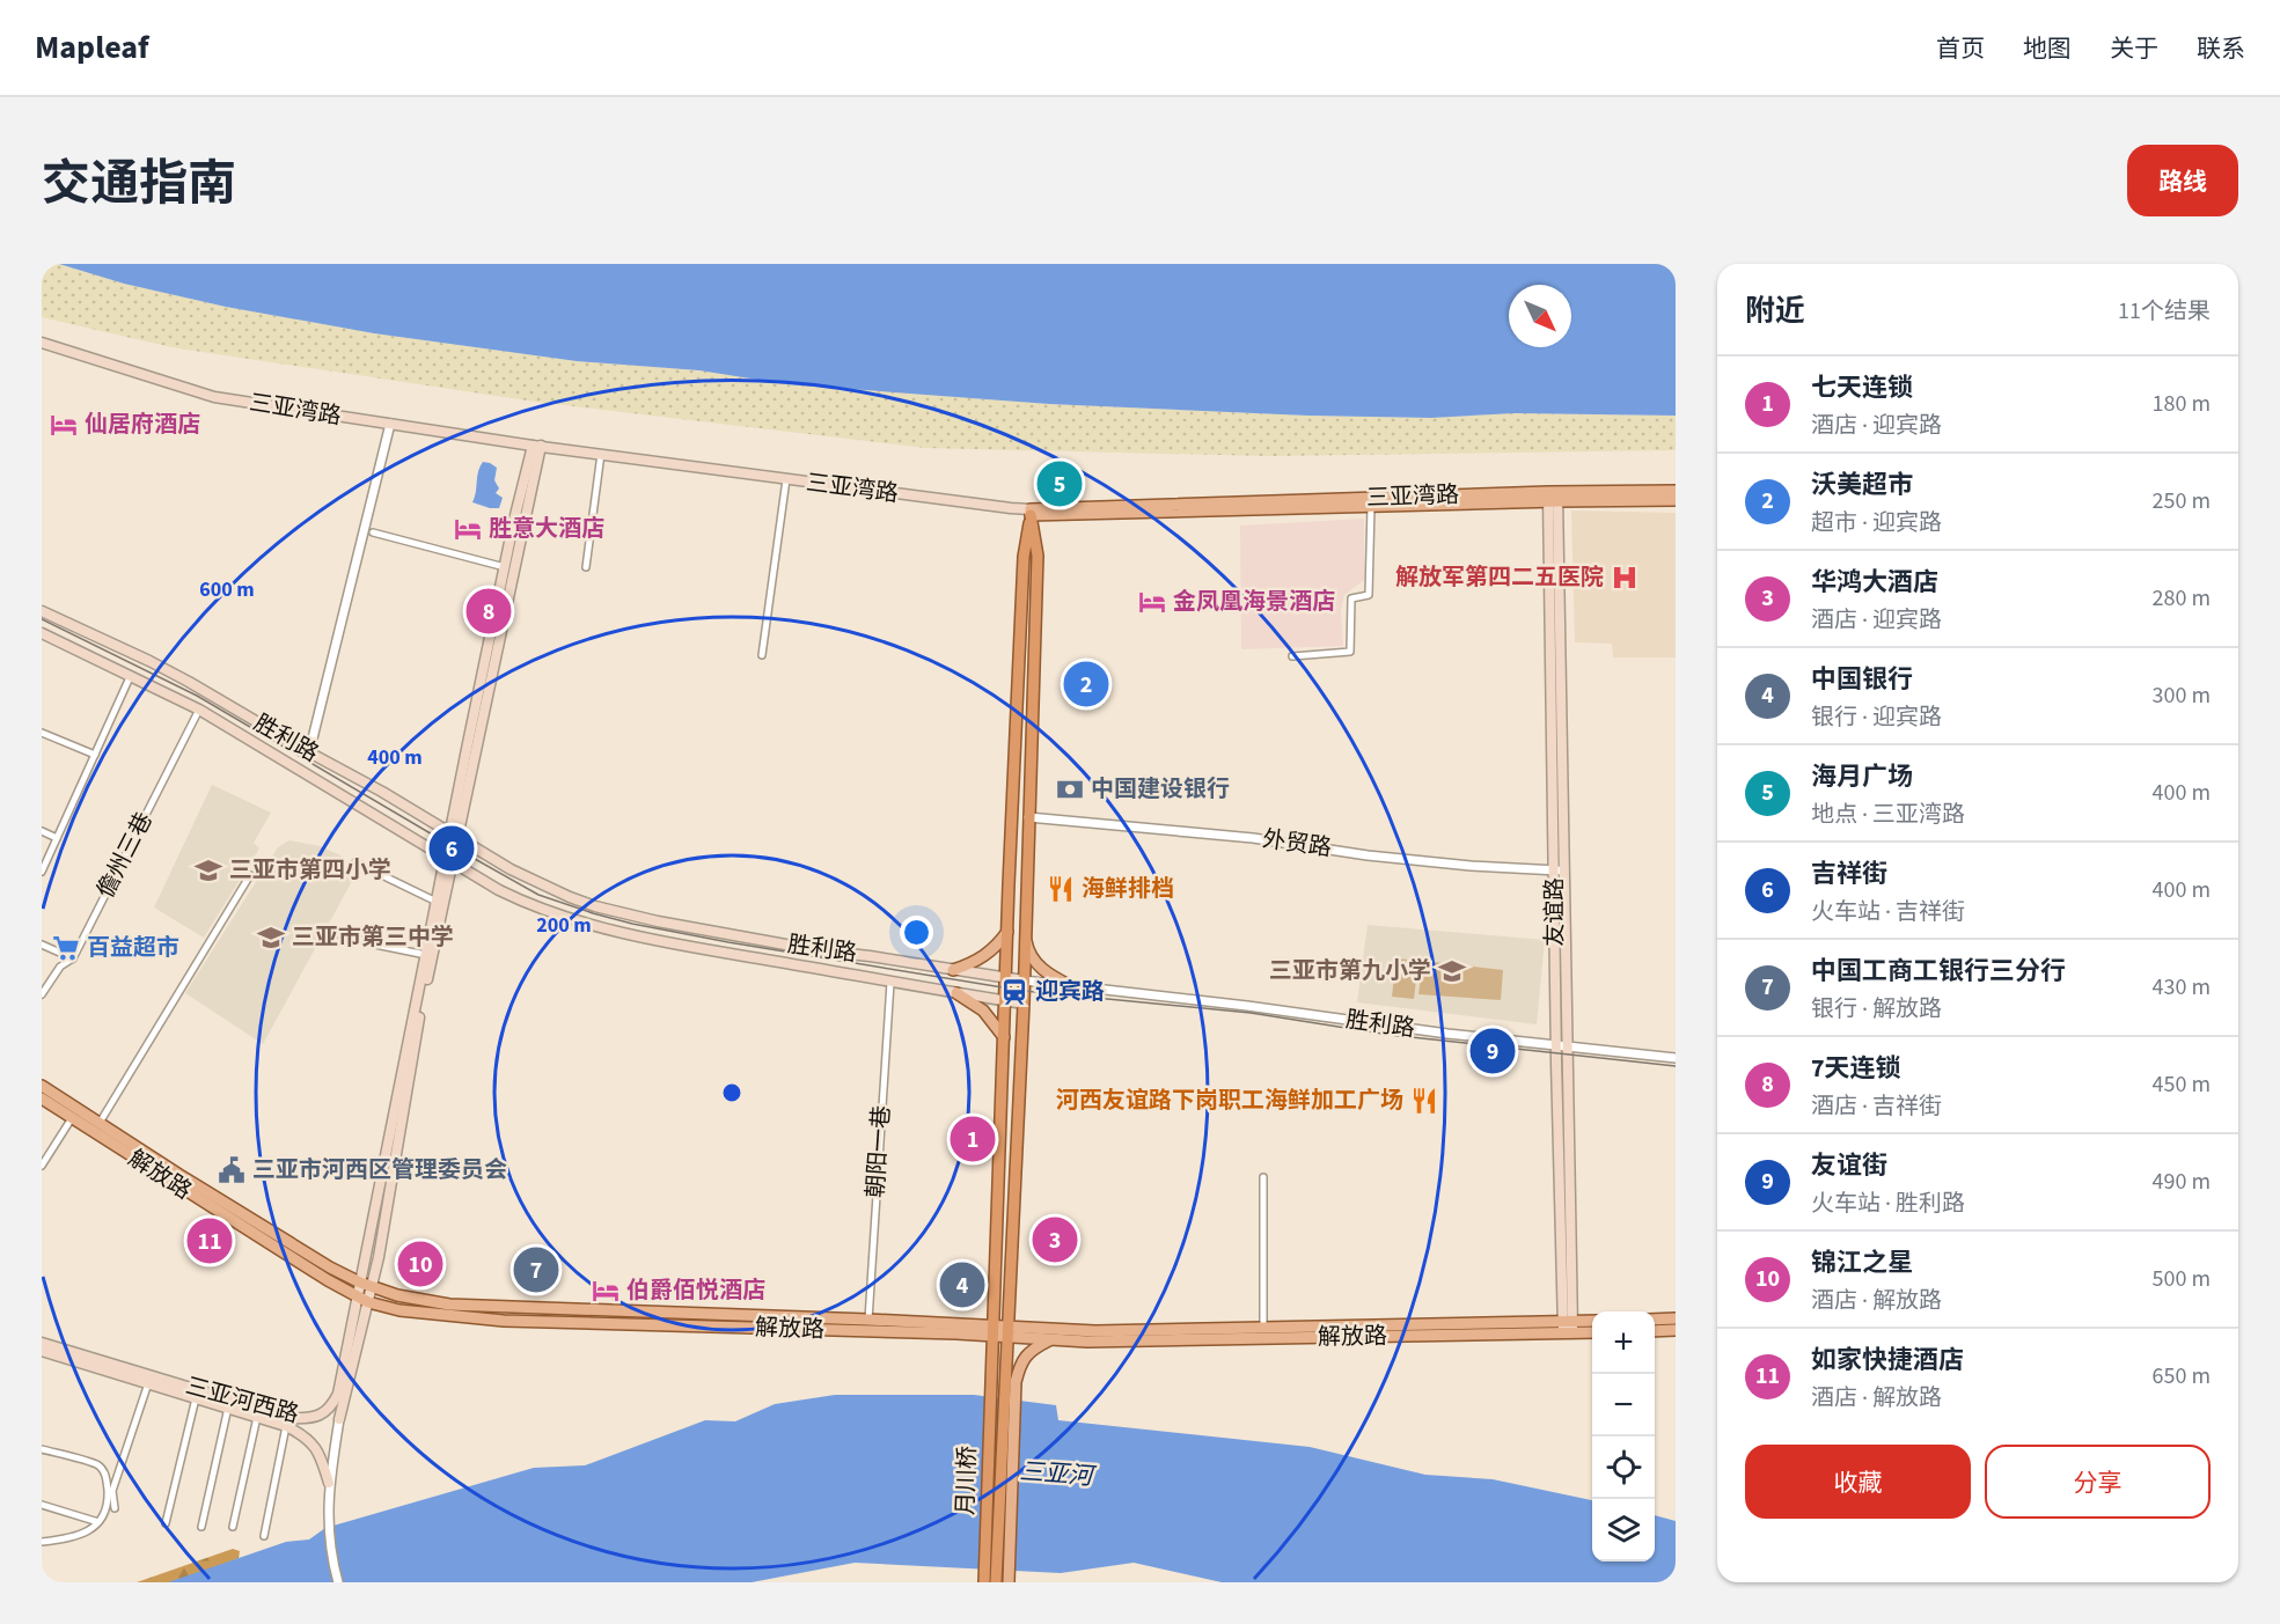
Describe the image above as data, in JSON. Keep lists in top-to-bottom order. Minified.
{"streets":{"highway":["月川桥"],"main road":["三亚湾路","胜利路","友谊路","解放路","三亚河西路"],"street":["外贸路","儋州三巷","朝阳一巷"]},"crossings":[["三亚湾路","友谊路"],["胜利路","儋州三巷"],["胜利路","友谊路"],["胜利路","朝阳一巷"],["外贸路","友谊路"],["友谊路","解放路"],["朝阳一巷","解放路"],["解放路","三亚河西路"],["解放路","月川桥"]],"water":["三亚河"],"places":{"hotel":["仙居府酒店","胜意大酒店","金凤凰海景酒店","伯爵佰悦酒店"],"hospital":["解放军第四二五医院"],"bank":["中国建设银行"],"school or university":["三亚市第四小学","三亚市第三中学","三亚市第九小学"],"restaurant":["海鲜排档","河西友谊路下岗职工海鲜加工广场"],"supermarket":["百益超市"],"station":["迎宾路"],"public building":["三亚市河西区管理委员会"]},"north":"bottom right","page":{"header":"Mapleaf","nav":["首页","地图","关于","联系"],"title":"交通指南","buttons":["路线",["收藏","分享"]],"heading":["附近","11个结果"],"list":[{"mark":"1","name":"七天连锁","note":"酒店 · 迎宾路","value":"180 m"},{"mark":"2","name":"沃美超市","note":"超市 · 迎宾路","value":"250 m"},{"mark":"3","name":"华鸿大酒店","note":"酒店 · 迎宾路","value":"280 m"},{"mark":"4","name":"中国银行","note":"银行 · 迎宾路","value":"300 m"},{"mark":"5","name":"海月广场","note":"地点 · 三亚湾路","value":"400 m"},{"mark":"6","name":"吉祥街","note":"火车站 · 吉祥街","value":"400 m"},{"mark":"7","name":"中国工商工银行三分行","note":"银行 · 解放路","value":"430 m"},{"mark":"8","name":"7天连锁","note":"酒店 · 吉祥街","value":"450 m"},{"mark":"9","name":"友谊街","note":"火车站 · 胜利路","value":"490 m"},{"mark":"10","name":"锦江之星","note":"酒店 · 解放路","value":"500 m"},{"mark":"11","name":"如家快捷酒店","note":"酒店 · 解放路","value":"650 m"}],"pins":["5","8","2","6","9","1","3","11","10","7","4"],"map_buttons":["+","−"]},"rings":["600 m","400 m","200 m"]}
